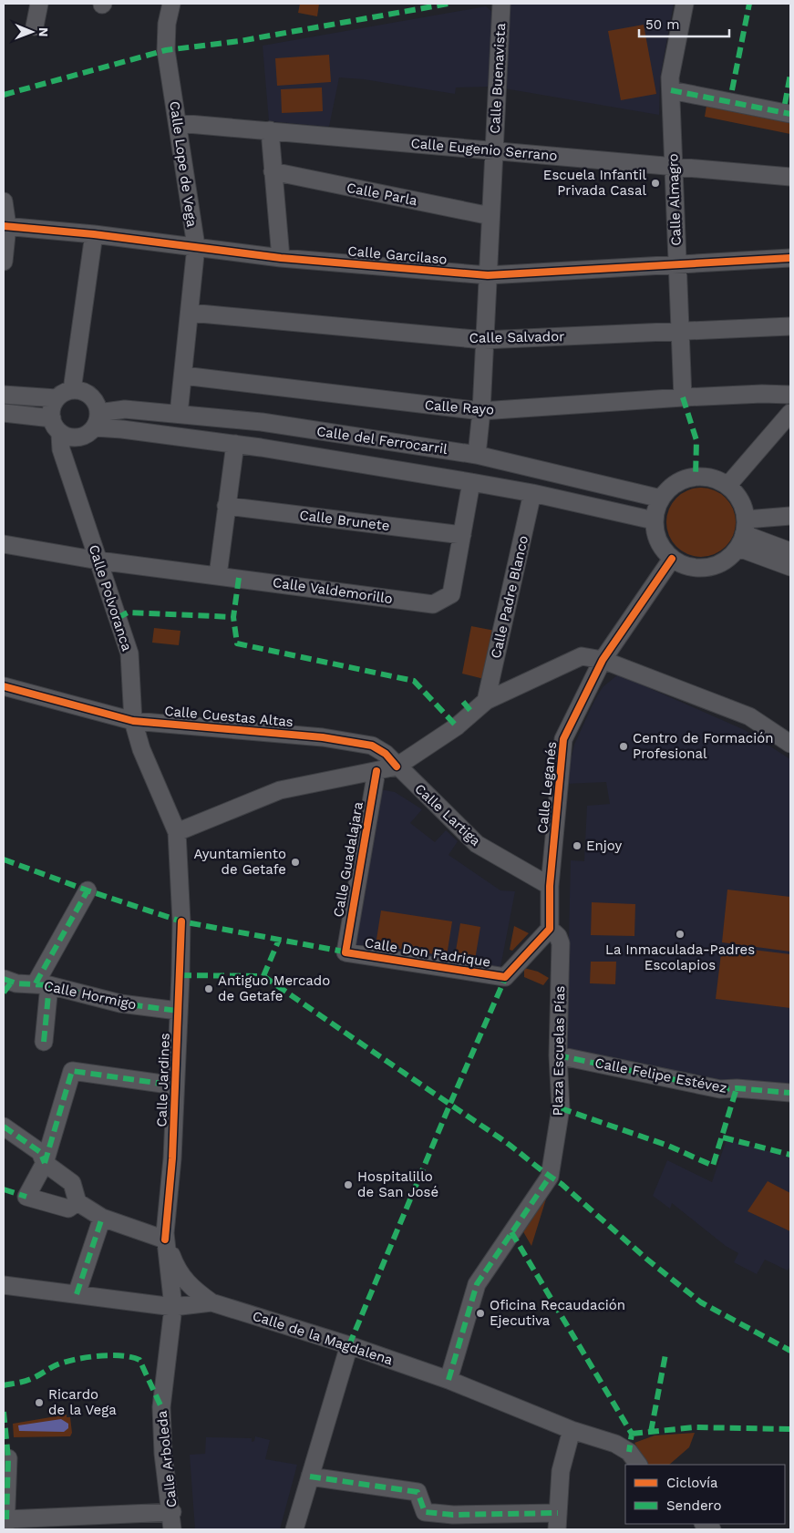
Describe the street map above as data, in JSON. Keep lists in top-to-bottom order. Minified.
{"streets":{"street":["Calle Buenavista","Calle Eugenio Serrano","Calle Lope de Vega","Calle Parla","Calle Almagro","Calle Garcilaso","Calle Salvador","Calle Rayo","Calle del Ferrocarril","Calle Brunete","Calle Valdemorillo","Calle Padre Blanco","Calle Polvoranca","Calle Cuestas Altas","Calle Leganés","Calle Lartiga","Calle Guadalajara","Calle Don Fadrique","Calle Hormigo","Plaza Escuelas Pías","Calle Felipe Estévez","Calle Jardines","Calle de la Magdalena","Calle Arboleda"]},"crossings":[["Calle Buenavista","Calle Eugenio Serrano"],["Calle Buenavista","Calle Parla"],["Calle Buenavista","Calle Garcilaso"],["Calle Buenavista","Calle Salvador"],["Calle Buenavista","Calle Rayo"],["Calle Buenavista","Calle del Ferrocarril"],["Calle Eugenio Serrano","Calle Lope de Vega"],["Calle Eugenio Serrano","Calle Almagro"],["Calle Lope de Vega","Calle Garcilaso"],["Calle Lope de Vega","Calle Salvador"],["Calle Lope de Vega","Calle Rayo"],["Calle Lope de Vega","Calle del Ferrocarril"],["Calle Almagro","Calle Garcilaso"],["Calle Almagro","Calle Salvador"],["Calle Almagro","Calle Rayo"],["Calle del Ferrocarril","Calle Valdemorillo"],["Calle del Ferrocarril","Calle Padre Blanco"],["Calle del Ferrocarril","Calle Polvoranca"],["Calle del Ferrocarril","Calle Leganés"],["Calle Brunete","Calle Valdemorillo"],["Calle Valdemorillo","Calle Polvoranca"],["Calle Polvoranca","Calle Cuestas Altas"],["Calle Polvoranca","Calle Jardines"],["Calle Cuestas Altas","Calle Lartiga"],["Calle Leganés","Calle Lartiga"],["Calle Leganés","Calle Don Fadrique"],["Calle Leganés","Plaza Escuelas Pías"],["Calle Guadalajara","Calle Don Fadrique"],["Calle Don Fadrique","Plaza Escuelas Pías"],["Calle Hormigo","Calle Jardines"],["Plaza Escuelas Pías","Calle Felipe Estévez"],["Plaza Escuelas Pías","Calle de la Magdalena"],["Calle Jardines","Calle de la Magdalena"],["Calle Jardines","Calle Arboleda"],["Calle de la Magdalena","Calle Arboleda"]],"places":["Escuela Infantil Privada Casal","Centro de Formación Profesional","Enjoy","Ayuntamiento de Getafe","La Inmaculada-Padres Escolapios","Antiguo Mercado de Getafe","Hospitalillo de San José","Oficina Recaudación Ejecutiva","Ricardo de la Vega"],"legend":["Ciclovía","Sendero"],"scale_bar":"50 m","north":"right"}
